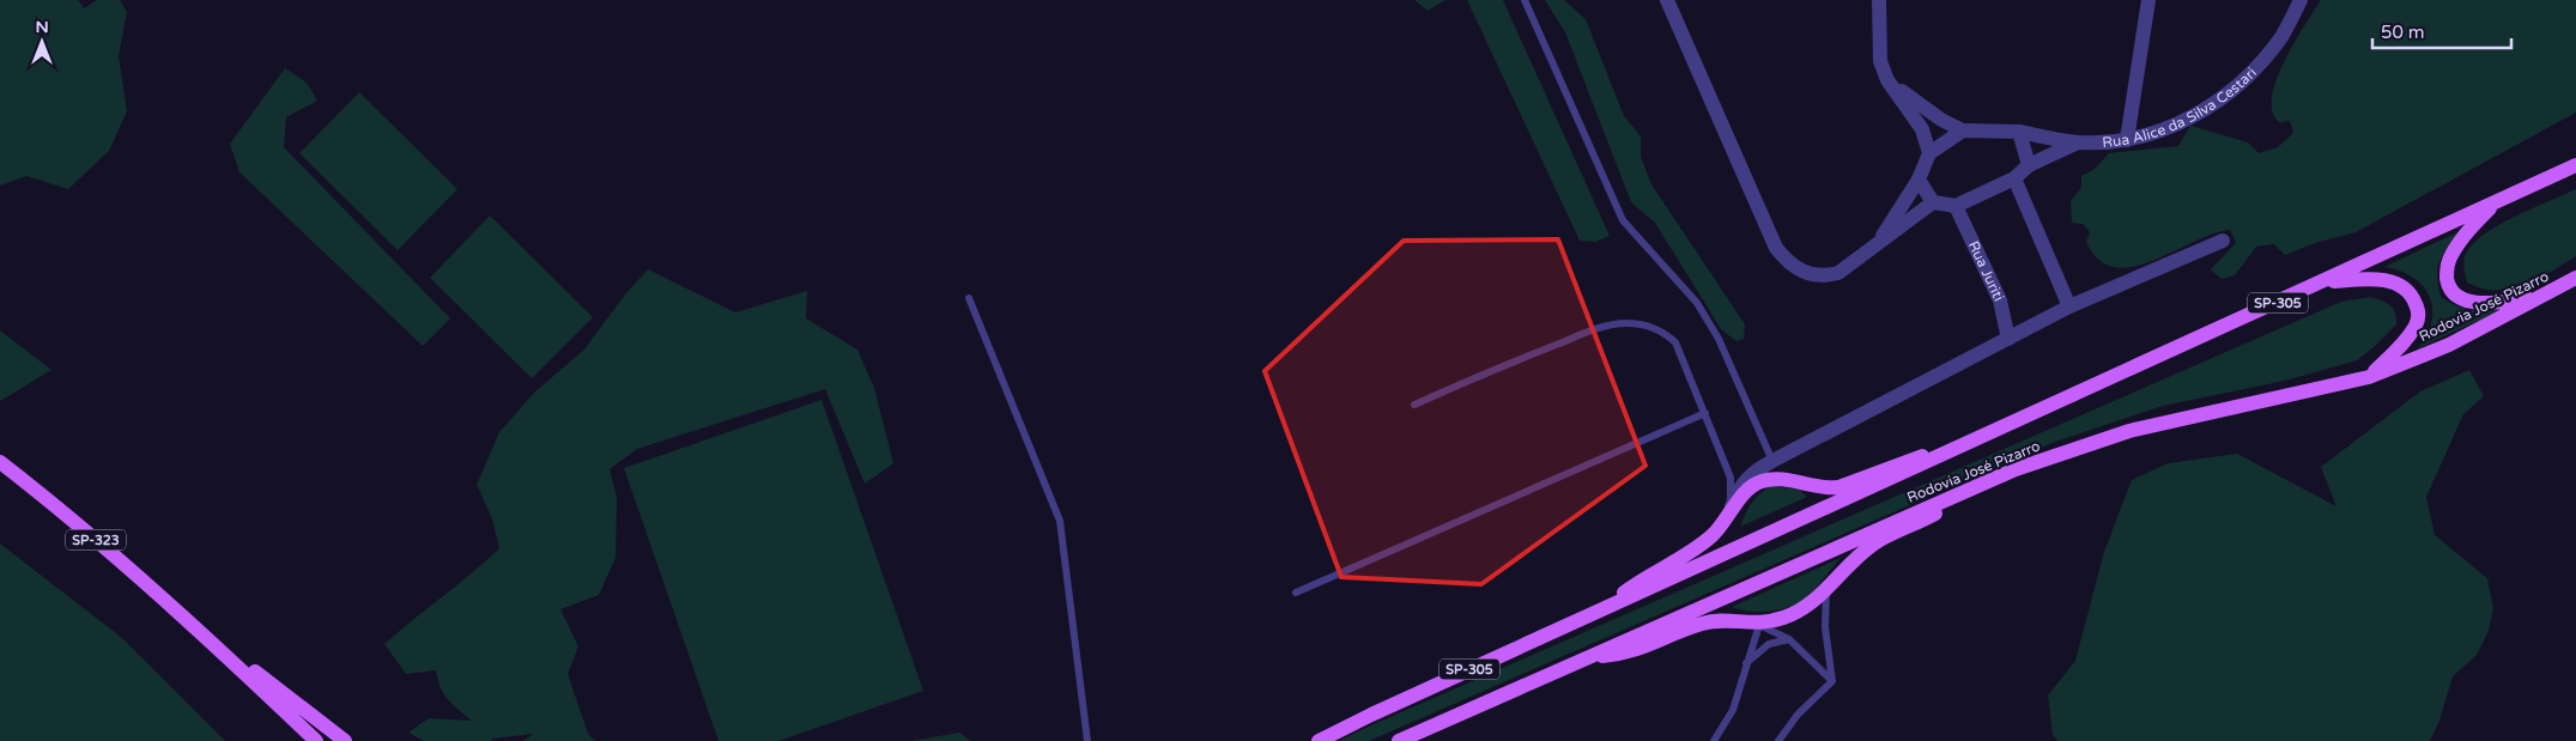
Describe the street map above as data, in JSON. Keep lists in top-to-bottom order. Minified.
{"streets":{"main road":["SP-305","Rodovia José Pizarro","SP-323"],"street":["Rua Alice da Silva Cestari","Rua Juriti"]},"scale_bar":"50 m","north":"top"}
